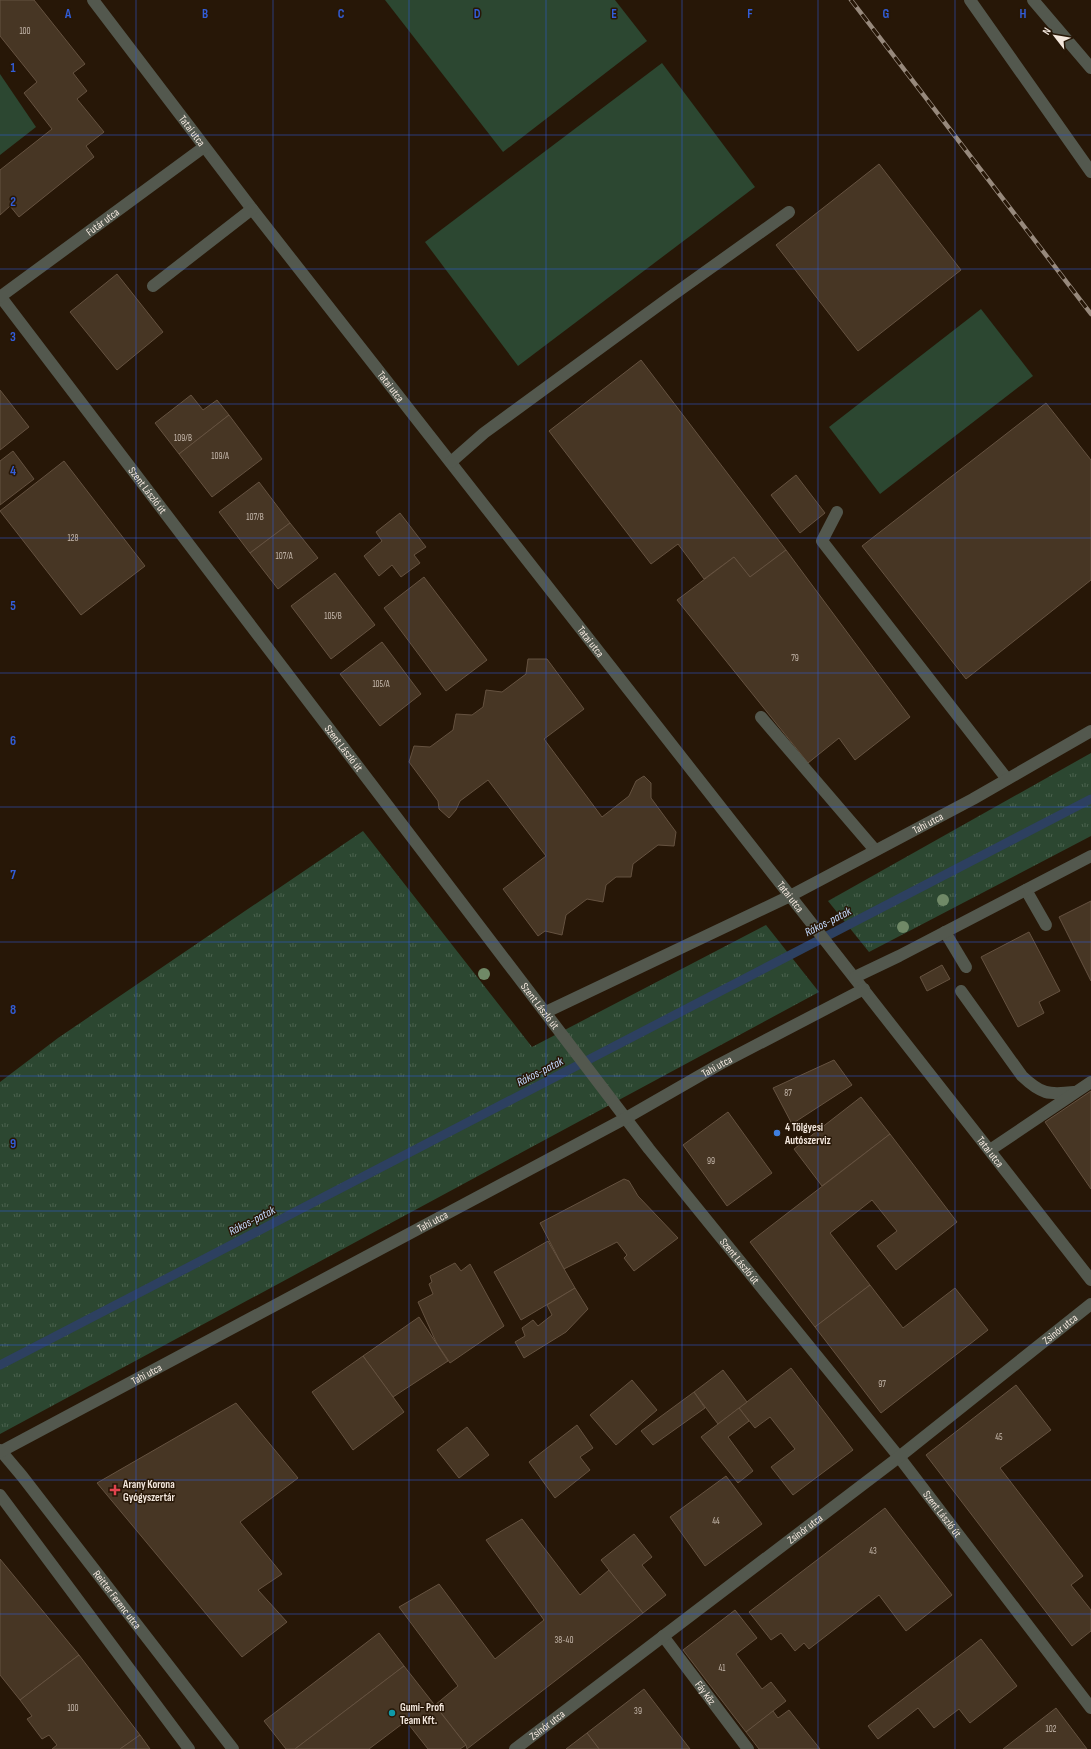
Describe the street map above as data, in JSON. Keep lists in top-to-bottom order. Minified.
{"streets":{"street":["Tatai utca","Futár utca","Szent László út","Tahi utca","Zsinór utca","Reitter Ferenc utca","Fáy köz"]},"crossings":[["Tatai utca","Futár utca"],["Tatai utca","Tahi utca"],["Futár utca","Szent László út"],["Szent László út","Tahi utca"],["Szent László út","Zsinór utca"],["Tahi utca","Reitter Ferenc utca"],["Zsinór utca","Fáy köz"]],"water":["Rákos-patak"],"places":{"other":["4 Tölgyesi Autószerviz","Gumi- Profi Team Kft."],"health":["Arany Korona Gyógyszertár"]},"house_numbers":["100","109/B","109/A","107/B","128","107/A","105/B","79","105/A","87","99","97","45","44","43","38-40","41","100","39","102"],"north":"top left","grid":{"columns":["A","B","C","D","E","F","G","H"],"rows":["1","2","3","4","5","6","7","8","9"]}}
